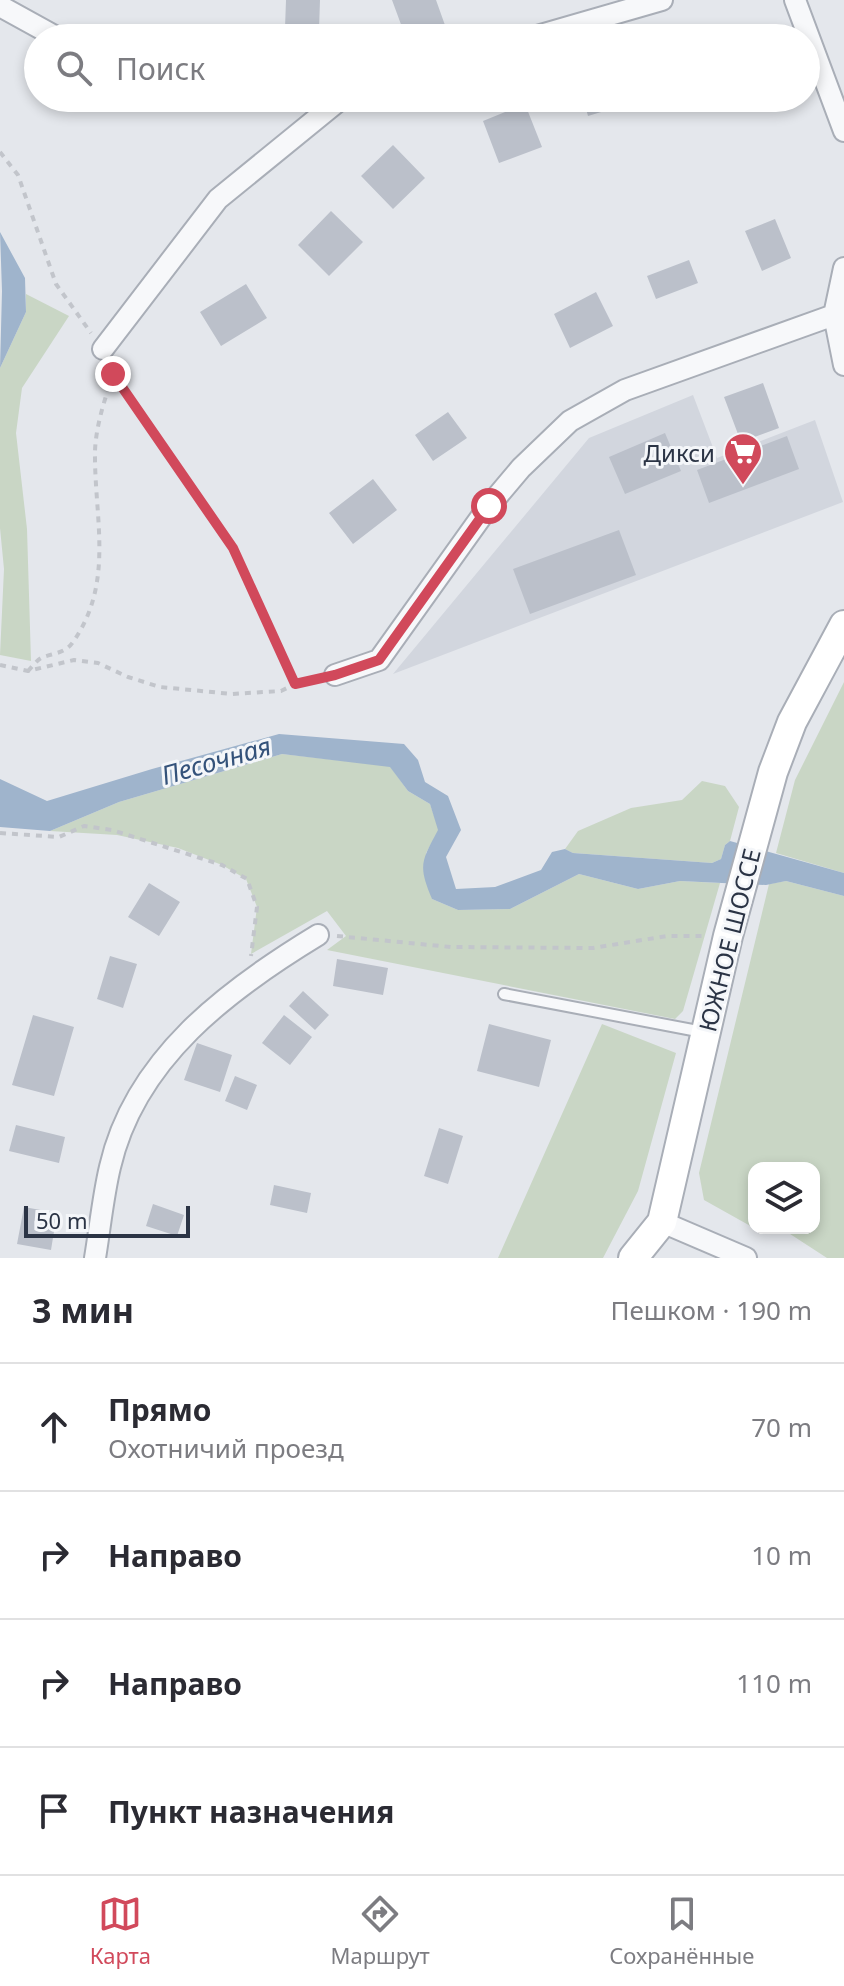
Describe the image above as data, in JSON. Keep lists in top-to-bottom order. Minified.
{"streets":{"main road":["ЮЖНОЕ ШОССЕ"]},"water":["Песочная"],"places":{"supermarket":["Дикси"]},"scale_bar":"50 m","page":{"search":"Поиск","scale":"50 m","heading":["3 мин","Пешком · 190 m"],"list":[["Прямо","Охотничий проезд","70 m"],["Направо","10 m"],["Направо","110 m"],"Пункт назначения"],"nav":["Карта","Маршрут","Сохранённые"]}}
